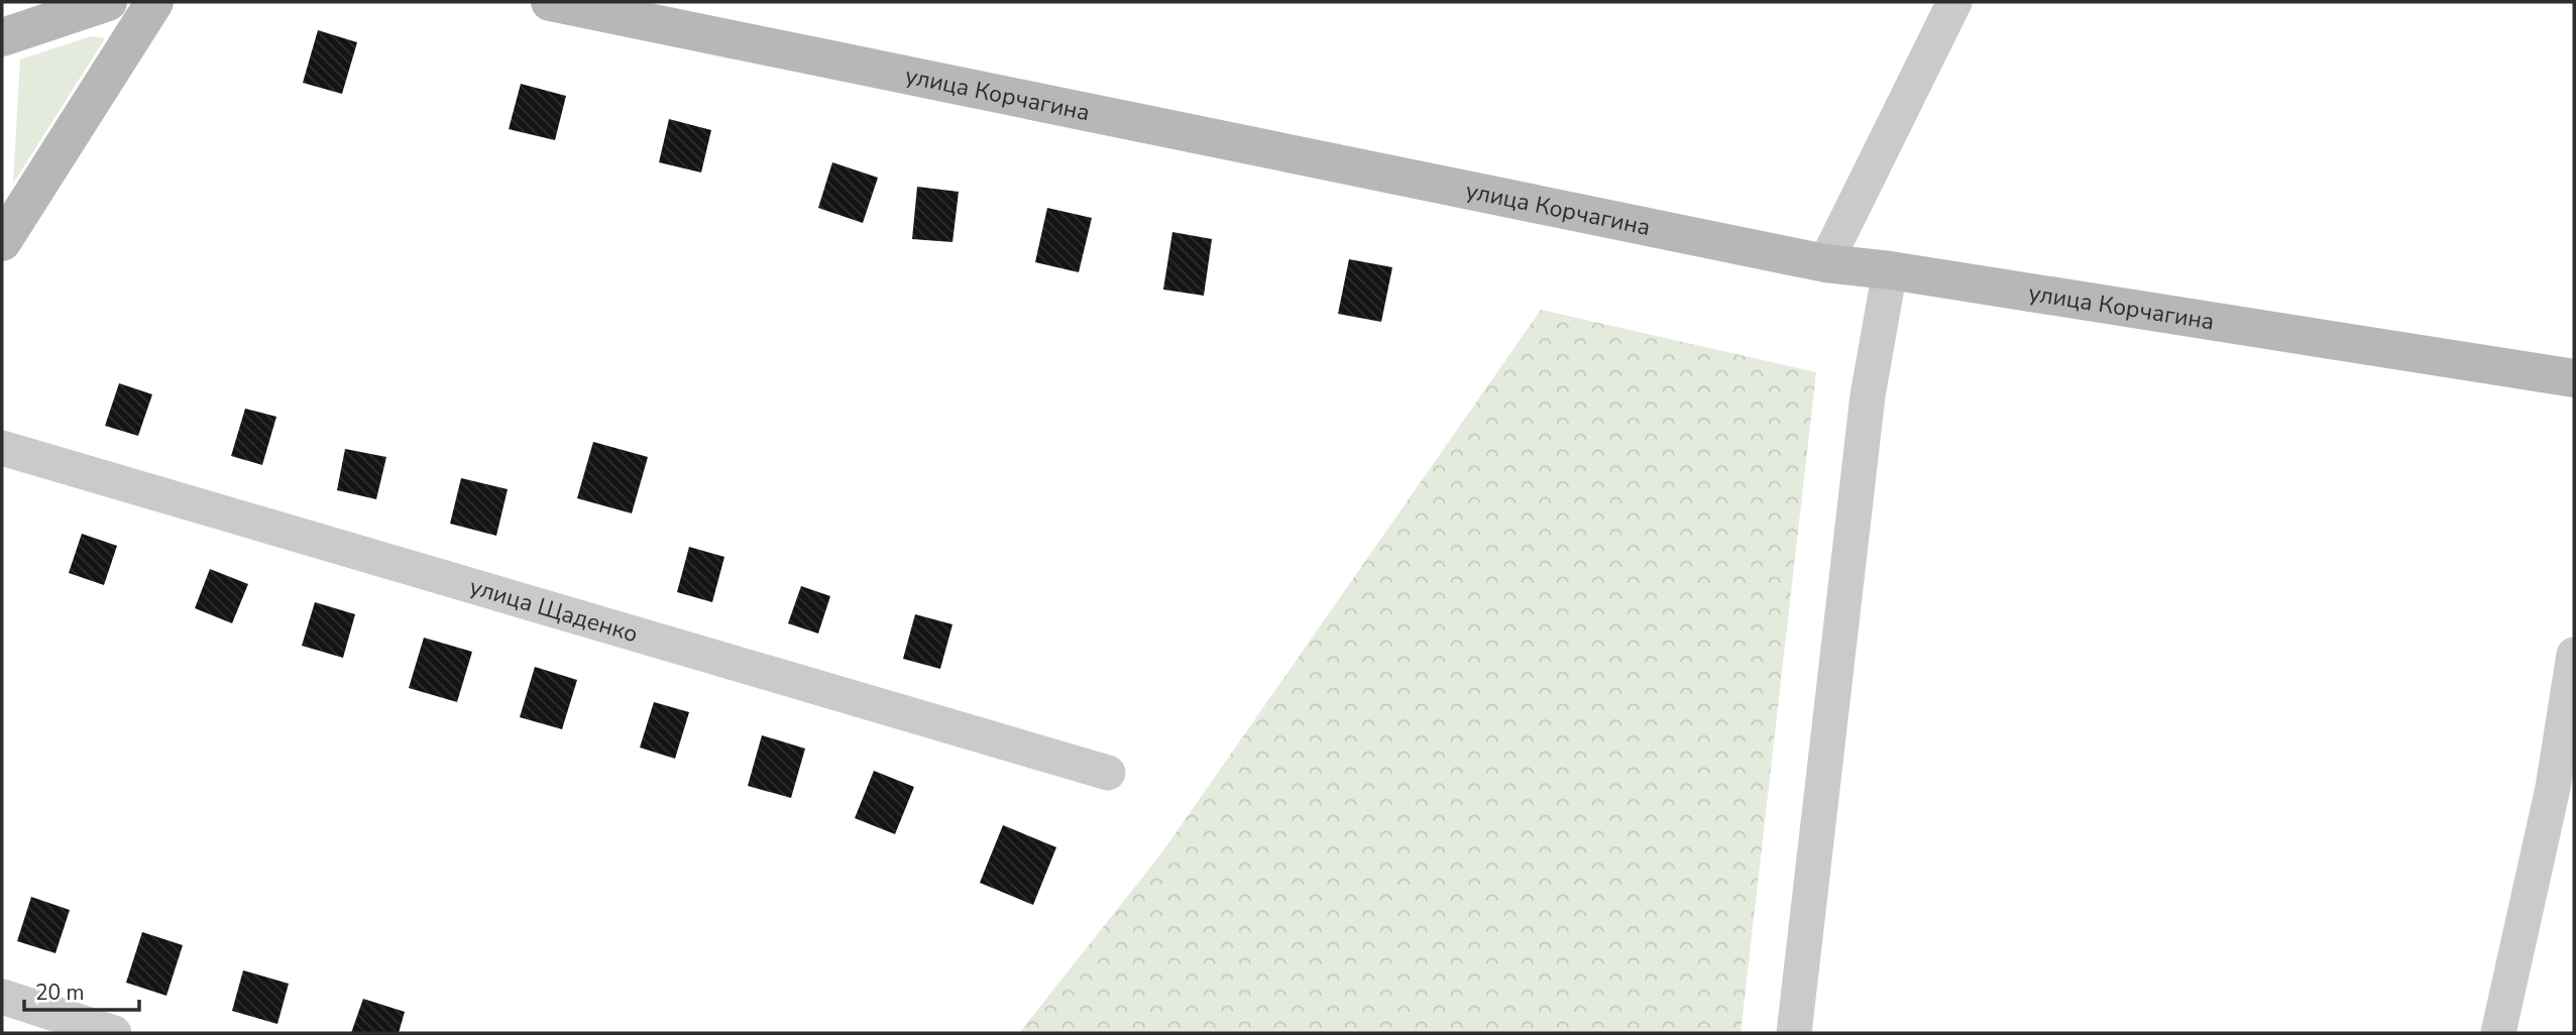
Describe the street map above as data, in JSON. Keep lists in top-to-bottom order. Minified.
{"streets":{"street":["улица Корчагина","улица Щаденко"]},"scale_bar":"20 m"}
